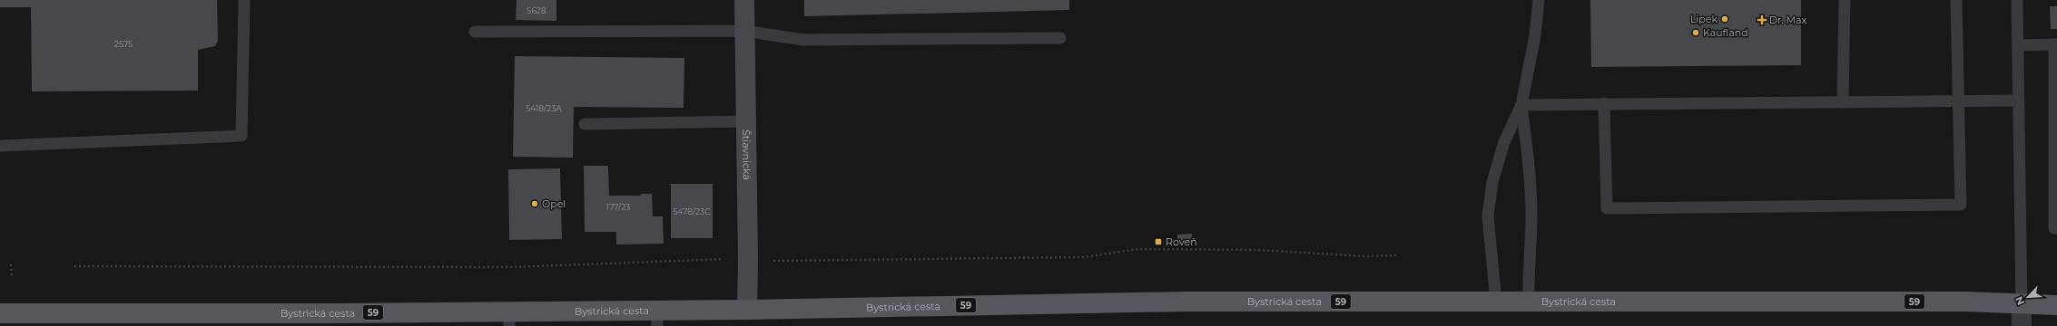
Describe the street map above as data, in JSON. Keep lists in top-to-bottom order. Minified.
{"streets":{"main road":["Bystrická cesta","59"],"street":["Štiavnická"]},"crossings":[["Štiavnická","Bystrická cesta"]],"places":{"other":["Lipek","Kaufland","Opel"],"health":["Dr. Max"],"transit":["Roveň"]},"house_numbers":["5628","2575","5418/23A","177/23","5478/23C"],"north":"bottom left"}
